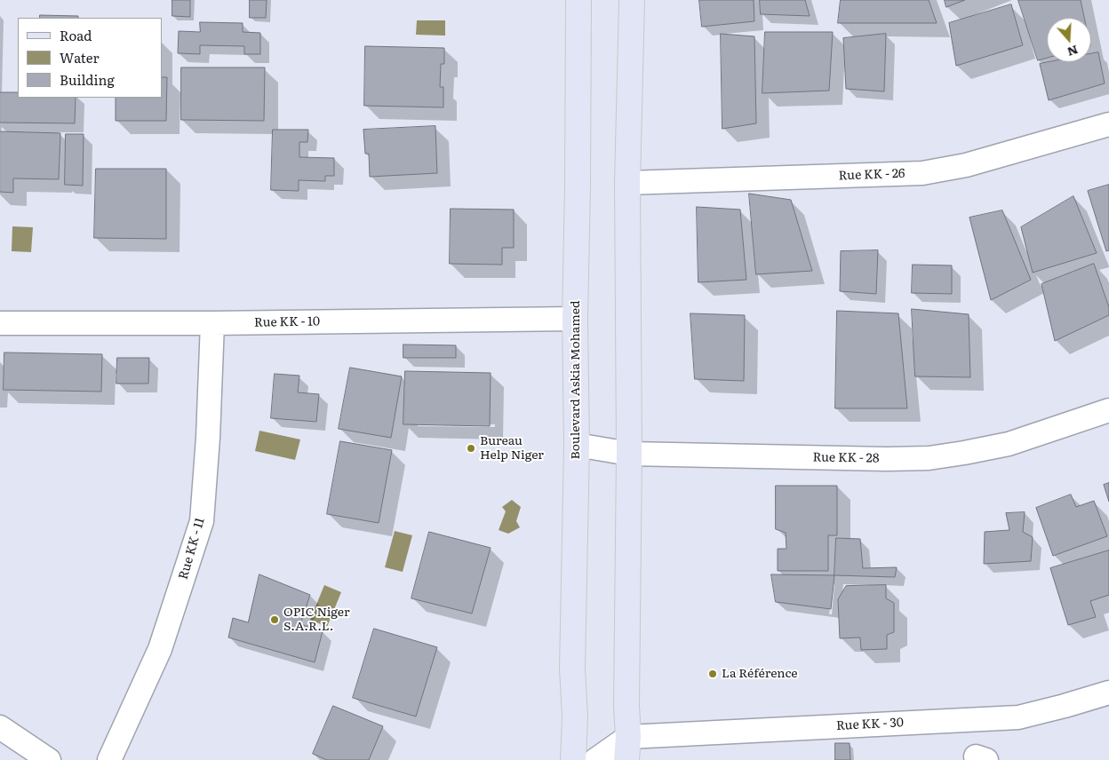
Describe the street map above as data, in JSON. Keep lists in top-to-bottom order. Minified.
{"streets":{"main road":["Boulevard Askia Mohamed"],"street":["Rue KK - 26","Rue KK - 10","Rue KK - 28","Rue KK - 11","Rue KK - 30"]},"crossings":[["Rue KK - 10","Boulevard Askia Mohamed"],["Rue KK - 10","Rue KK - 11"],["Boulevard Askia Mohamed","Rue KK - 28"]],"places":["Bureau Help Niger","OPIC Niger S.A.R.L.","La Référence"],"legend":["Road","Water","Building"],"north":"bottom"}
